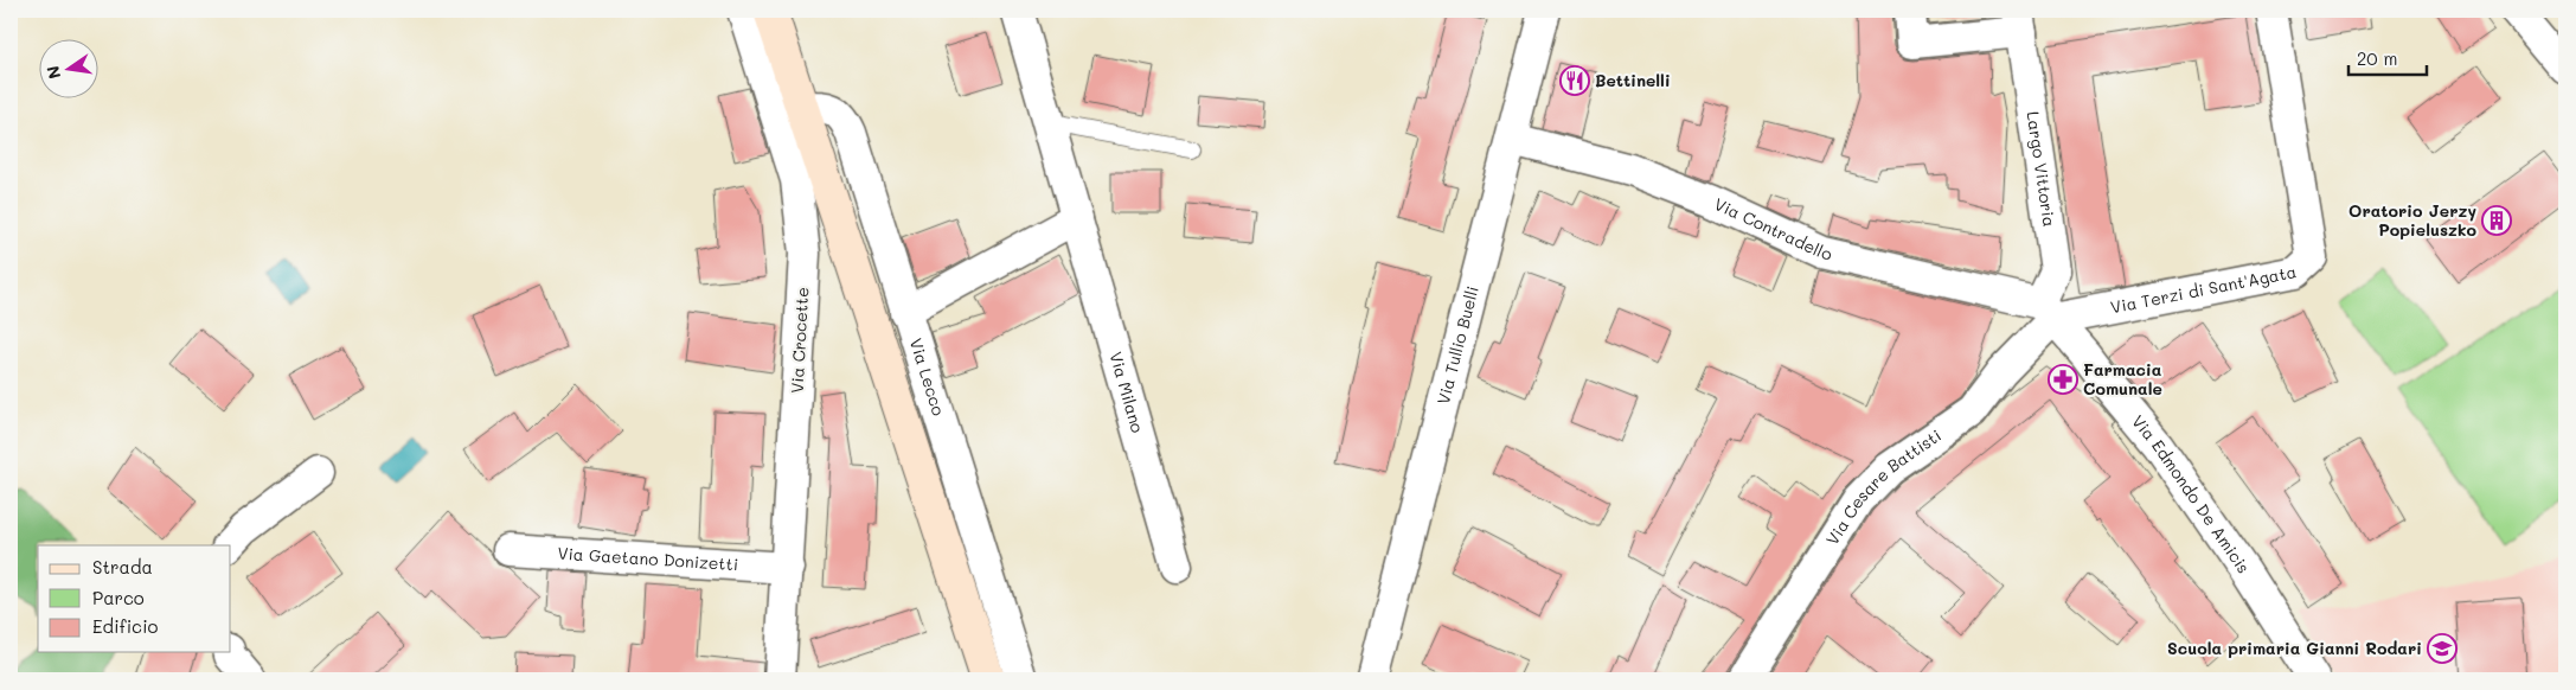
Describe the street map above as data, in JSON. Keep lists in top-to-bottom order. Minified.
{"streets":{"street":["Largo Vittoria","Via Contradello","Via Terzi di Sant'Agata","Via Crocette","Via Tullio Buelli","Via Lecco","Via Milano","Via Cesare Battisti","Via Edmondo De Amicis","Via Gaetano Donizetti"]},"crossings":[["Largo Vittoria","Via Contradello"],["Largo Vittoria","Via Terzi di Sant'Agata"],["Largo Vittoria","Via Cesare Battisti"],["Largo Vittoria","Via Edmondo De Amicis"],["Via Contradello","Via Terzi di Sant'Agata"],["Via Contradello","Via Tullio Buelli"],["Via Contradello","Via Cesare Battisti"],["Via Contradello","Via Edmondo De Amicis"],["Via Terzi di Sant'Agata","Via Cesare Battisti"],["Via Terzi di Sant'Agata","Via Edmondo De Amicis"],["Via Crocette","Via Gaetano Donizetti"],["Via Cesare Battisti","Via Edmondo De Amicis"]],"places":{"restaurant":["Bettinelli"],"building":["Oratorio Jerzy Popieluszko"],"pharmacy":["Farmacia Comunale"],"school or university":["Scuola primaria Gianni Rodari"]},"legend":["Strada","Parco","Edificio"],"scale_bar":"20 m","north":"left"}
